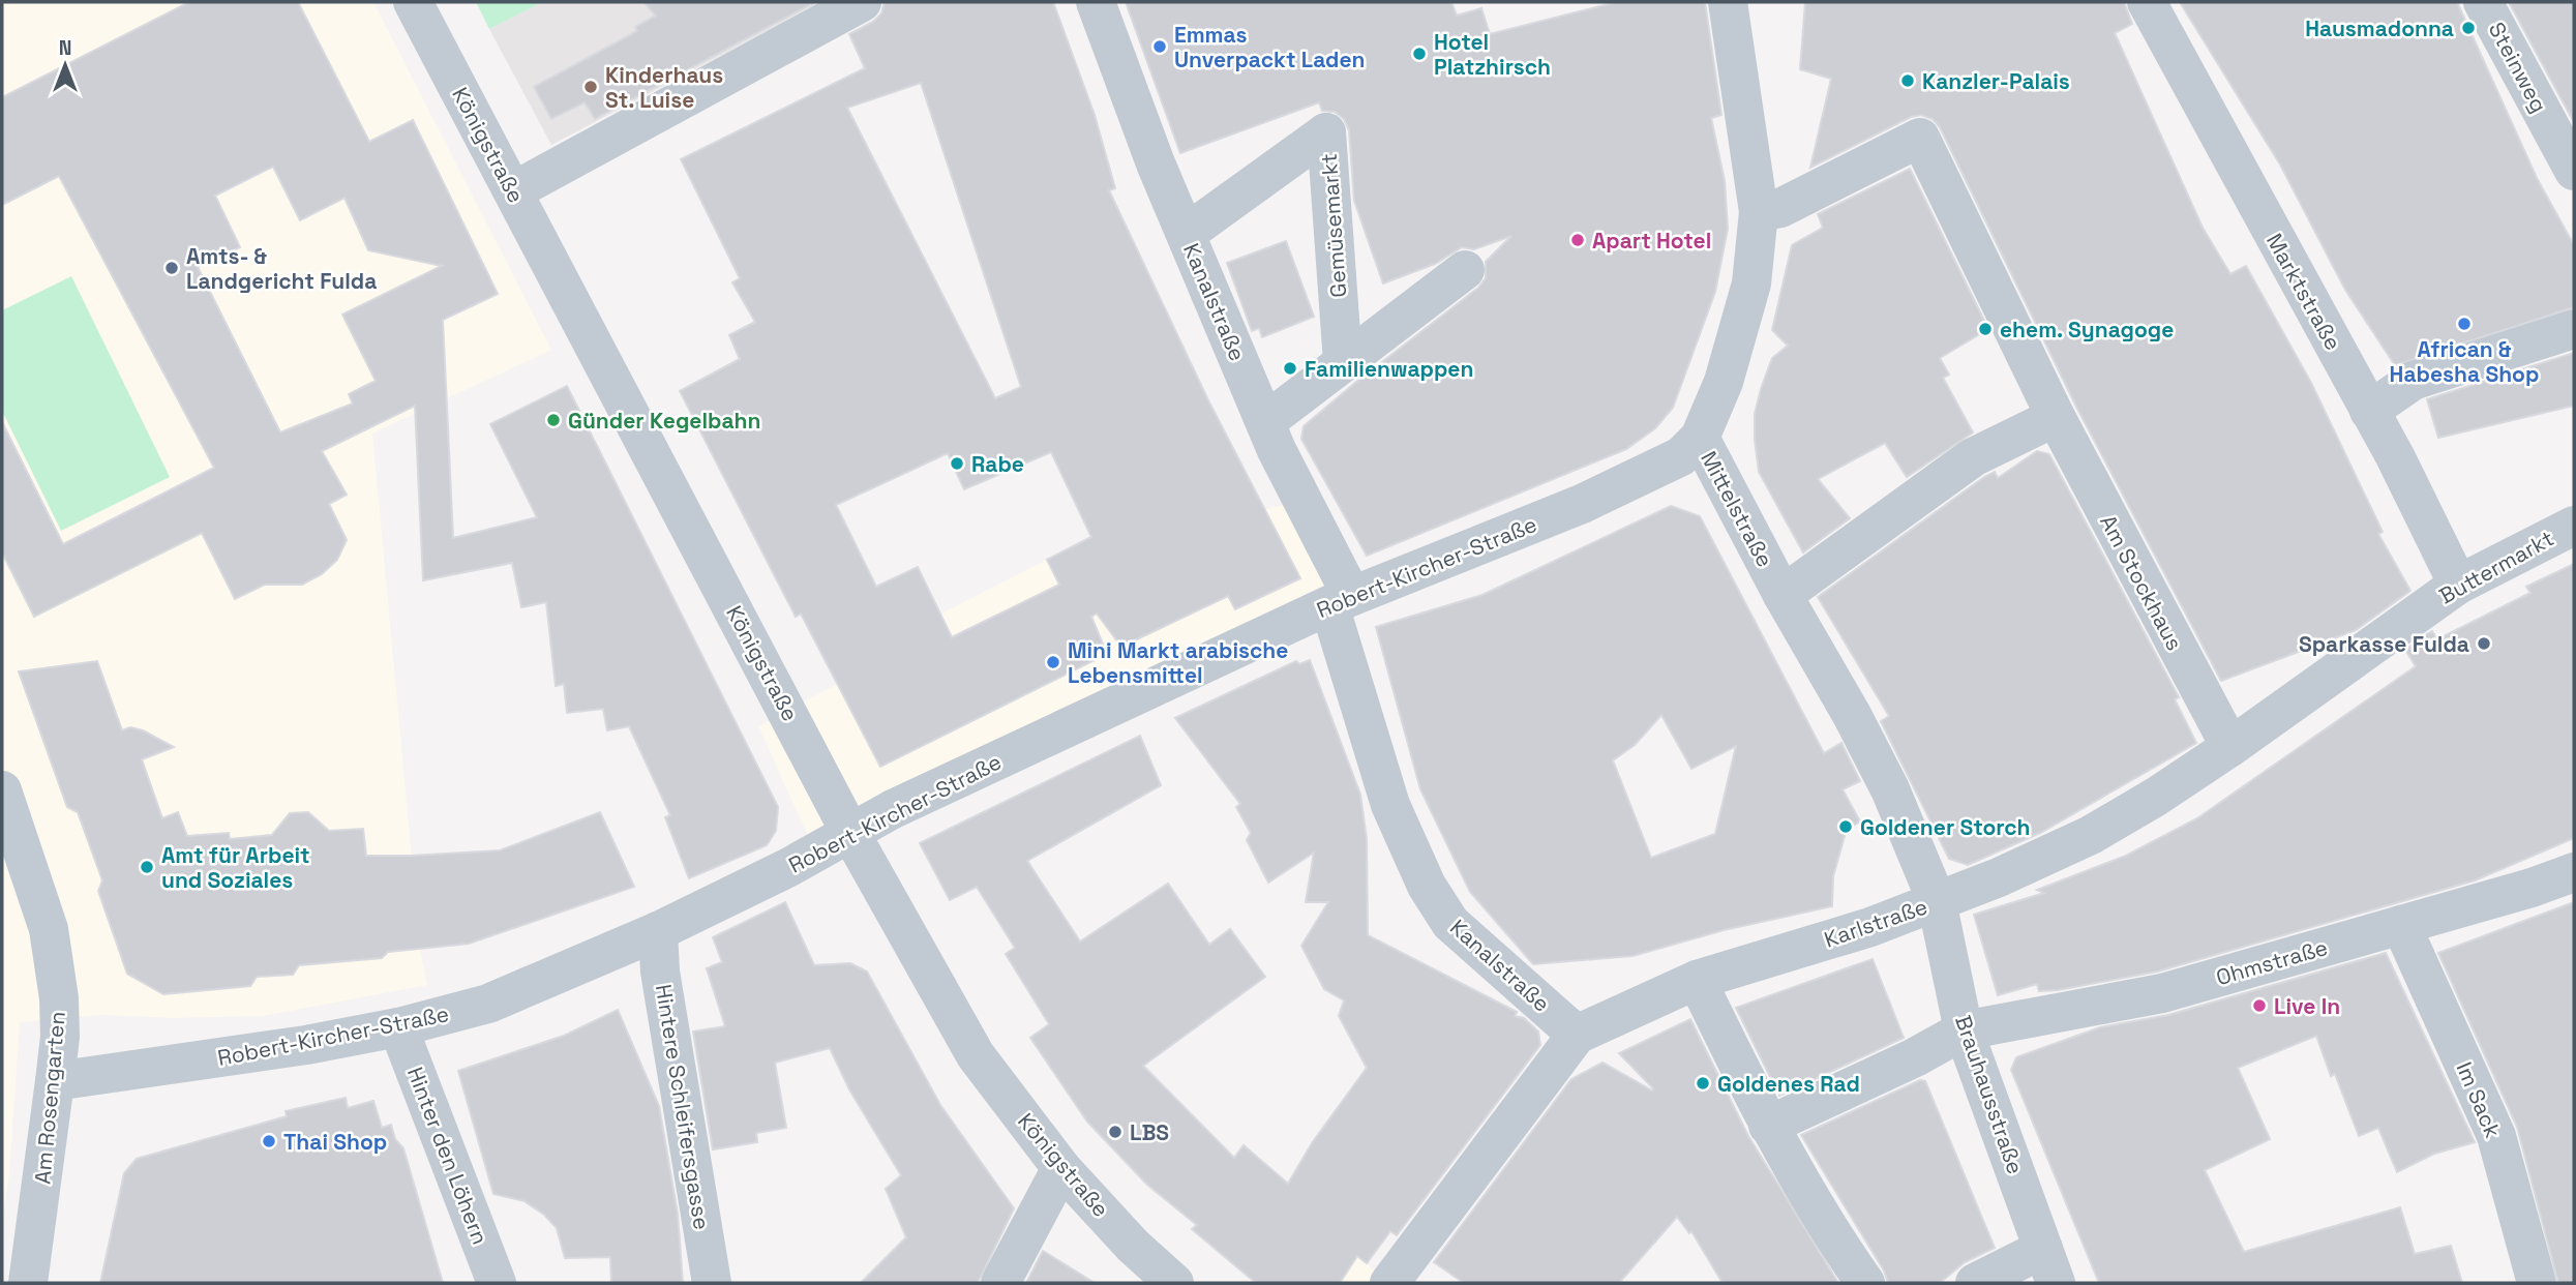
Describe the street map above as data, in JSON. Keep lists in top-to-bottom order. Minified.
{"streets":{"street":["Steinweg","Königstraße","Gemüsemarkt","Marktstraße","Kanalstraße","Mittelstraße","Robert-Kircher-Straße","Buttermarkt","Am Stockhaus","Karlstraße","Ohmstraße","Brauhausstraße","Am Rosengarten","Im Sack","Hintere Schleifersgasse","Hinter den Löhern"]},"crossings":[["Königstraße","Robert-Kircher-Straße"],["Gemüsemarkt","Kanalstraße"],["Marktstraße","Buttermarkt"],["Kanalstraße","Robert-Kircher-Straße"],["Kanalstraße","Karlstraße"],["Mittelstraße","Robert-Kircher-Straße"],["Mittelstraße","Am Stockhaus"],["Mittelstraße","Karlstraße"],["Mittelstraße","Brauhausstraße"],["Robert-Kircher-Straße","Am Rosengarten"],["Robert-Kircher-Straße","Hintere Schleifersgasse"],["Robert-Kircher-Straße","Hinter den Löhern"],["Buttermarkt","Karlstraße"],["Am Stockhaus","Karlstraße"],["Karlstraße","Brauhausstraße"],["Ohmstraße","Brauhausstraße"],["Ohmstraße","Im Sack"]],"places":["Hausmadonna","Emmas Unverpackt Laden","Hotel Platzhirsch","Kanzler-Palais","Kinderhaus St. Luise","Apart Hotel","Amts- & Landgericht Fulda","African & Habesha Shop","ehem. Synagoge","Familienwappen","Günder Kegelbahn","Rabe","Sparkasse Fulda","Mini Markt arabische Lebensmittel","Goldener Storch","Amt für Arbeit und Soziales","Live In","Goldenes Rad","LBS","Thai Shop"],"north":"top"}
